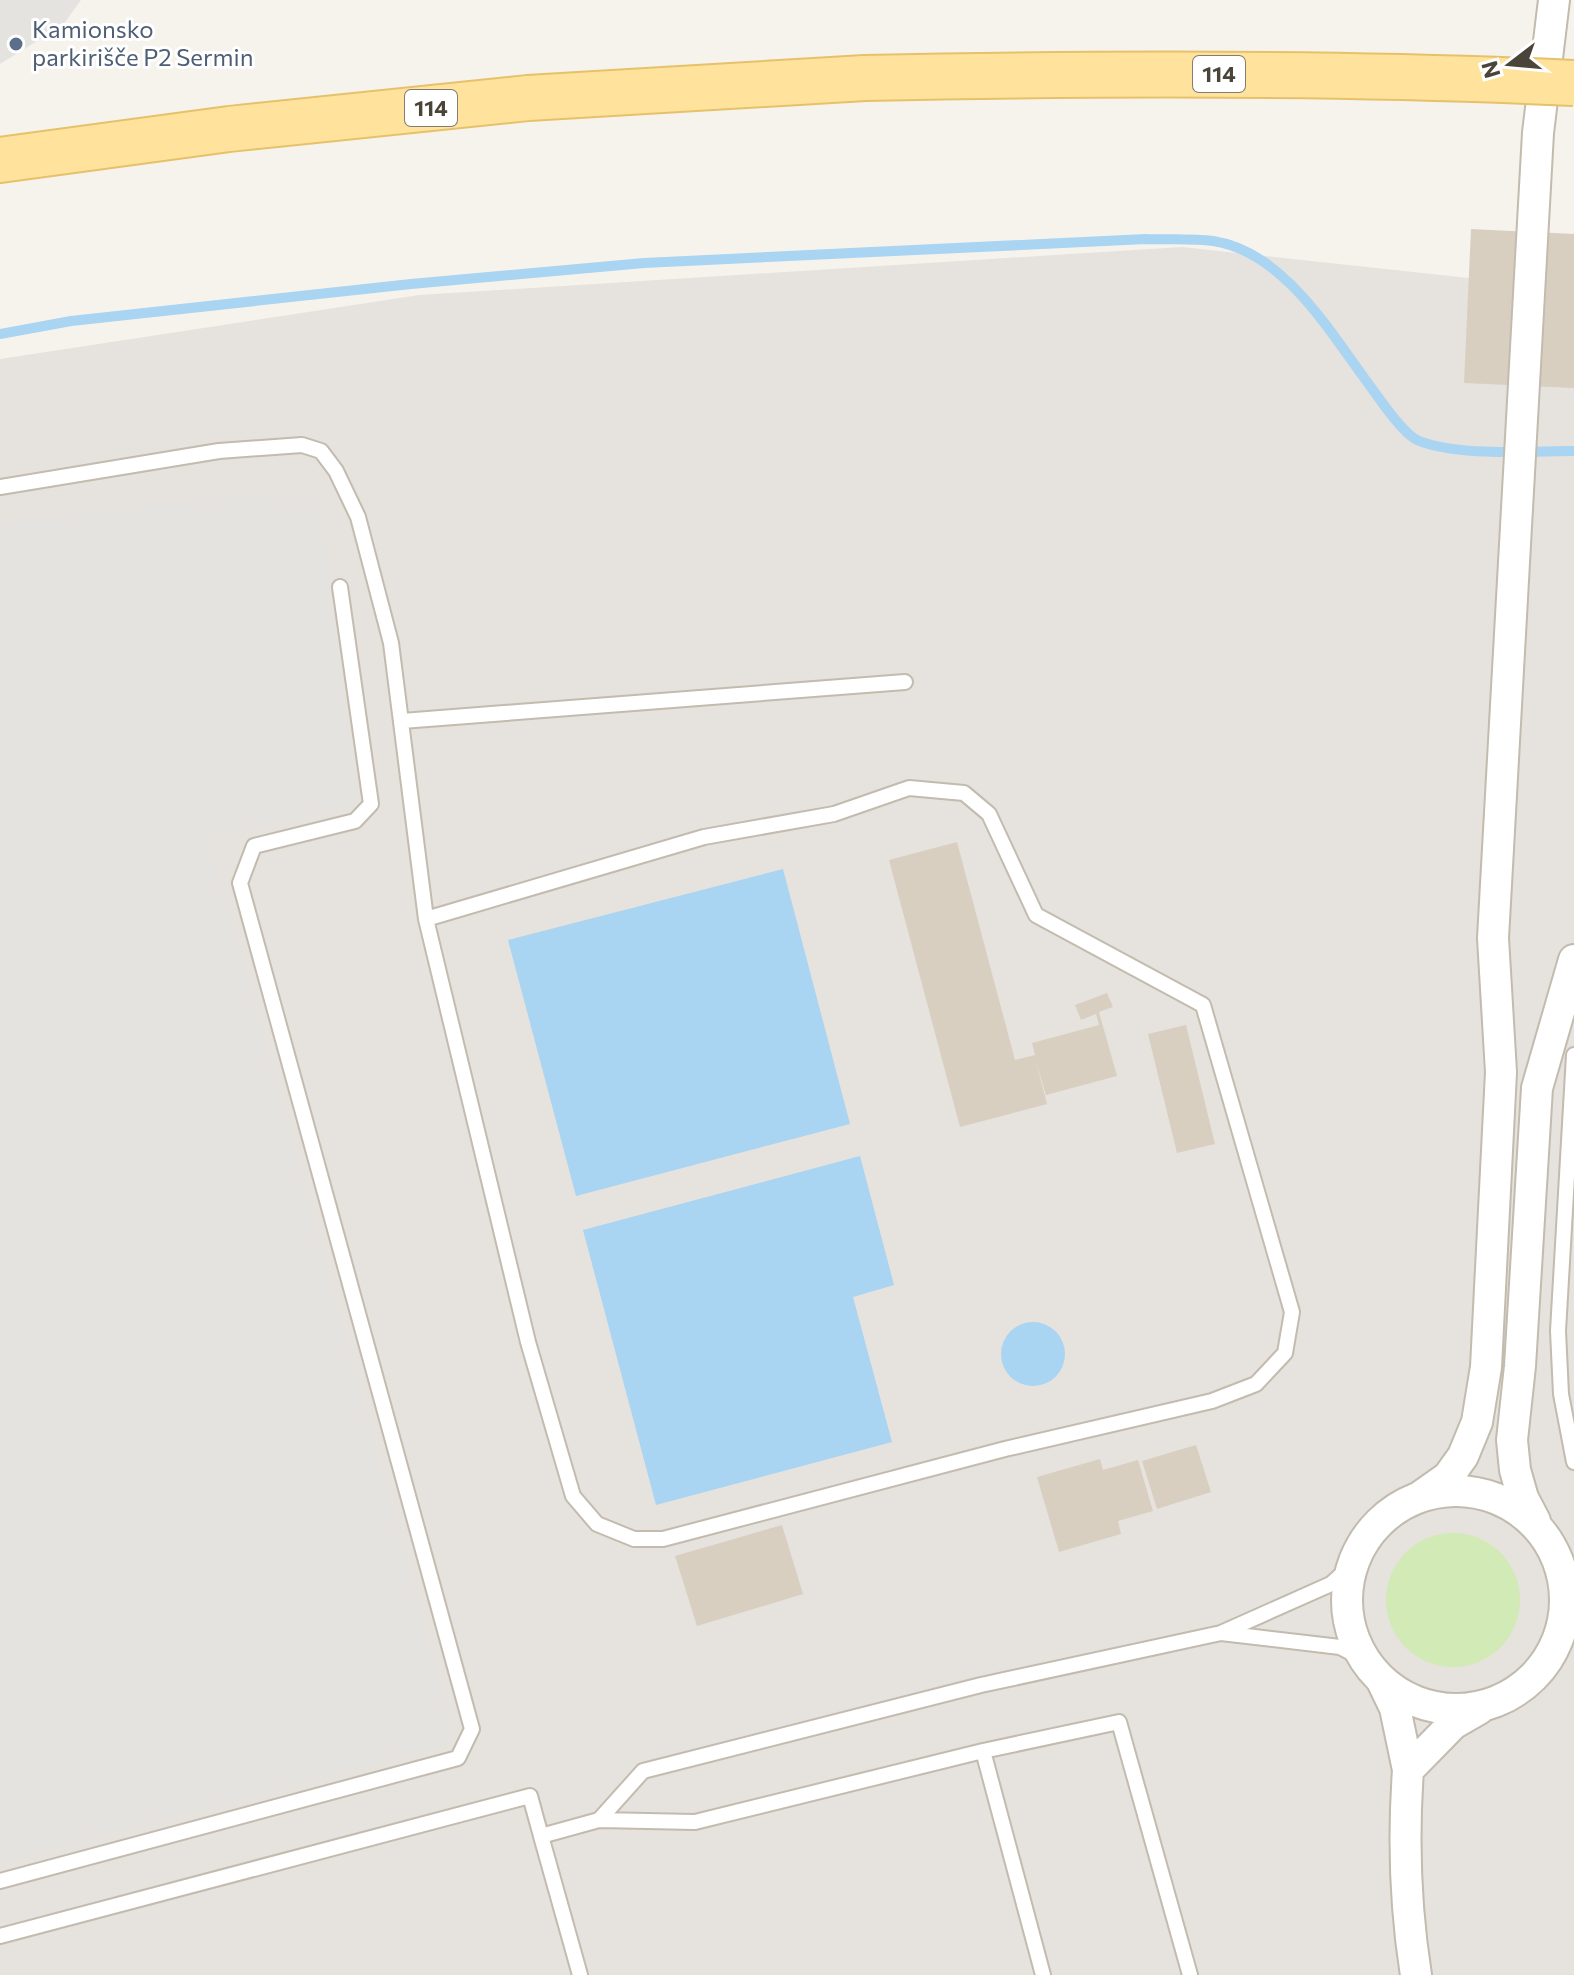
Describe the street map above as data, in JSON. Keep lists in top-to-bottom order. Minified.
{"streets":{"main road":["114"]},"places":["Kamionsko parkirišče P2 Sermin"],"north":"left"}
